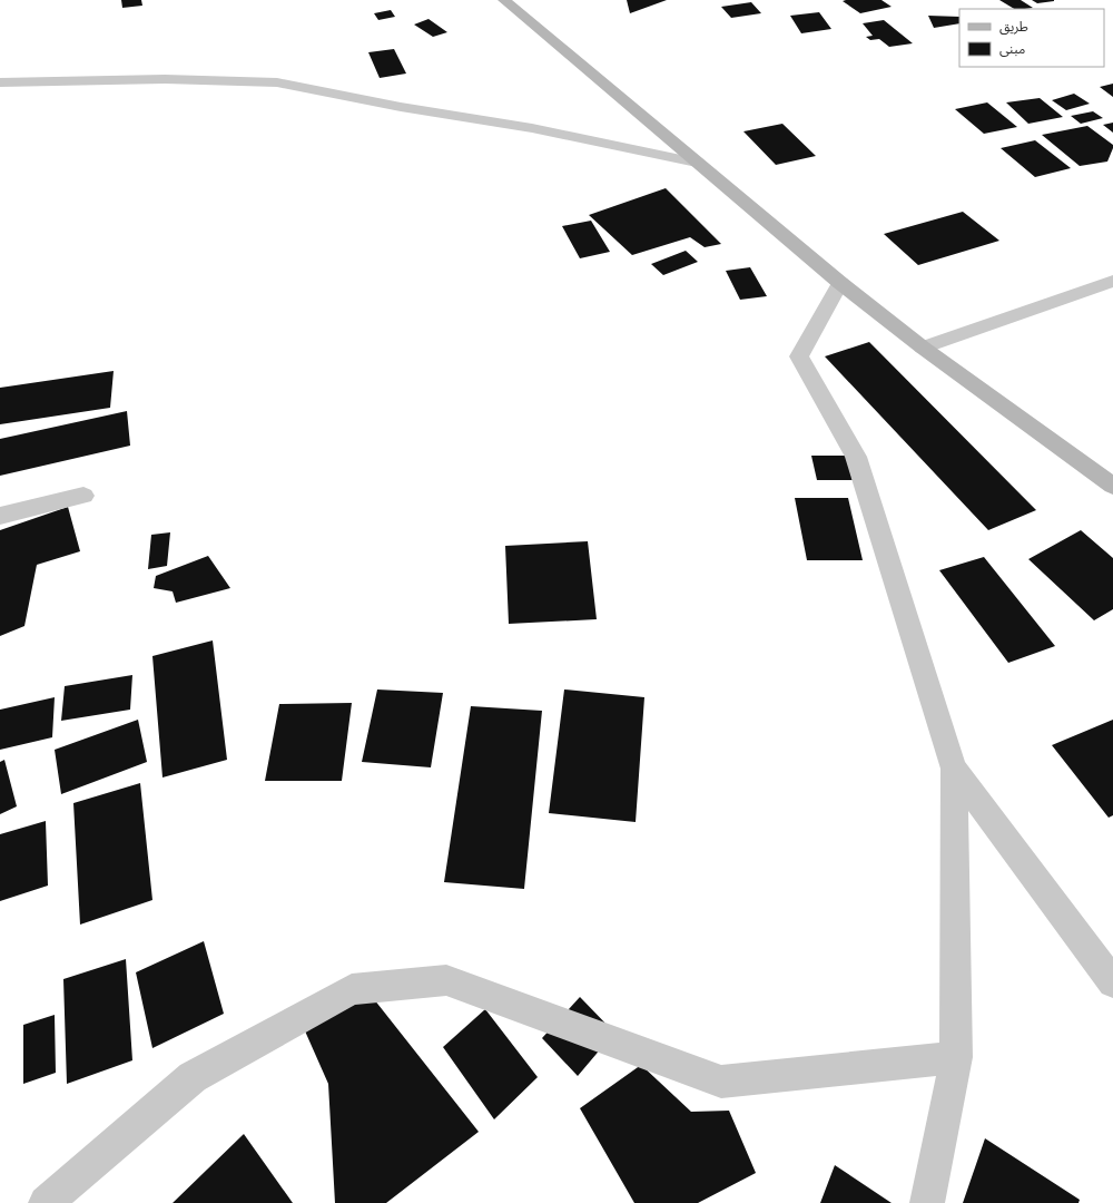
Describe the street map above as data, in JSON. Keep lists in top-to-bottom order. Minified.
{"legend":["طريق","مبنى"]}
